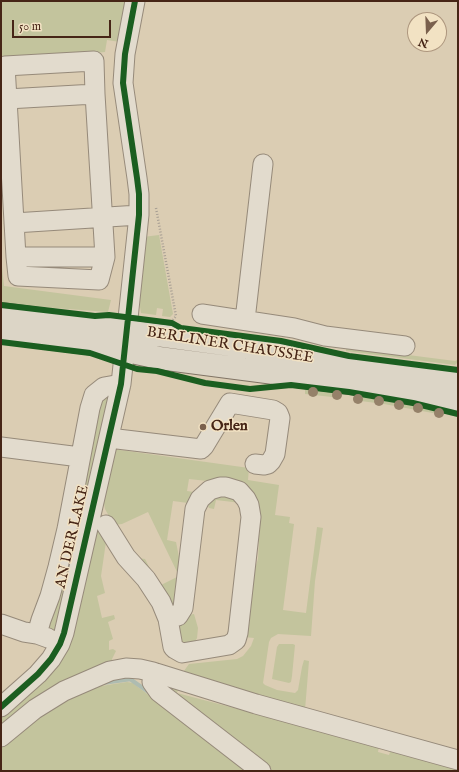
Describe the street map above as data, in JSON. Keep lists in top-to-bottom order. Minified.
{"streets":{"main road":["BERLINER CHAUSSEE"],"street":["AN DER LAKE"]},"crossings":[["BERLINER CHAUSSEE","AN DER LAKE"]],"places":["Orlen"],"scale_bar":"50 m","north":"bottom"}
